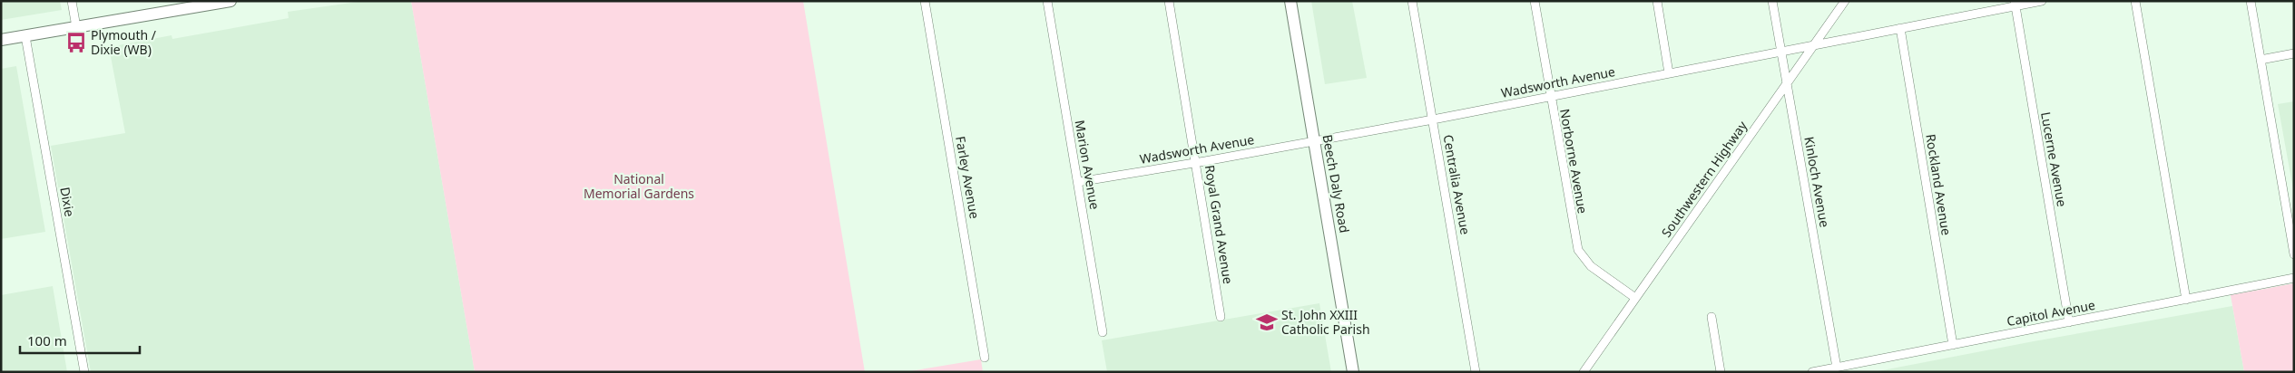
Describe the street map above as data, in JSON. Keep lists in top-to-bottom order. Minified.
{"streets":{"main road":["Beech Daly Road"],"street":["Wadsworth Avenue","Lucerne Avenue","Norborne Avenue","Marion Avenue","Farley Avenue","Southwestern Highway","Kinloch Avenue","Centralia Avenue","Rockland Avenue","Dixie","Royal Grand Avenue","Capitol Avenue"]},"crossings":[["Wadsworth Avenue","Lucerne Avenue"],["Wadsworth Avenue","Norborne Avenue"],["Wadsworth Avenue","Marion Avenue"],["Wadsworth Avenue","Southwestern Highway"],["Wadsworth Avenue","Kinloch Avenue"],["Wadsworth Avenue","Beech Daly Road"],["Wadsworth Avenue","Centralia Avenue"],["Wadsworth Avenue","Rockland Avenue"],["Wadsworth Avenue","Royal Grand Avenue"],["Lucerne Avenue","Capitol Avenue"],["Norborne Avenue","Southwestern Highway"],["Southwestern Highway","Kinloch Avenue"],["Kinloch Avenue","Capitol Avenue"],["Rockland Avenue","Capitol Avenue"]],"parks":["National Memorial Gardens"],"places":{"bus stop":["Plymouth / Dixie (WB)"],"school or university":["St. John XXIII Catholic Parish"]},"scale_bar":"100 m"}
